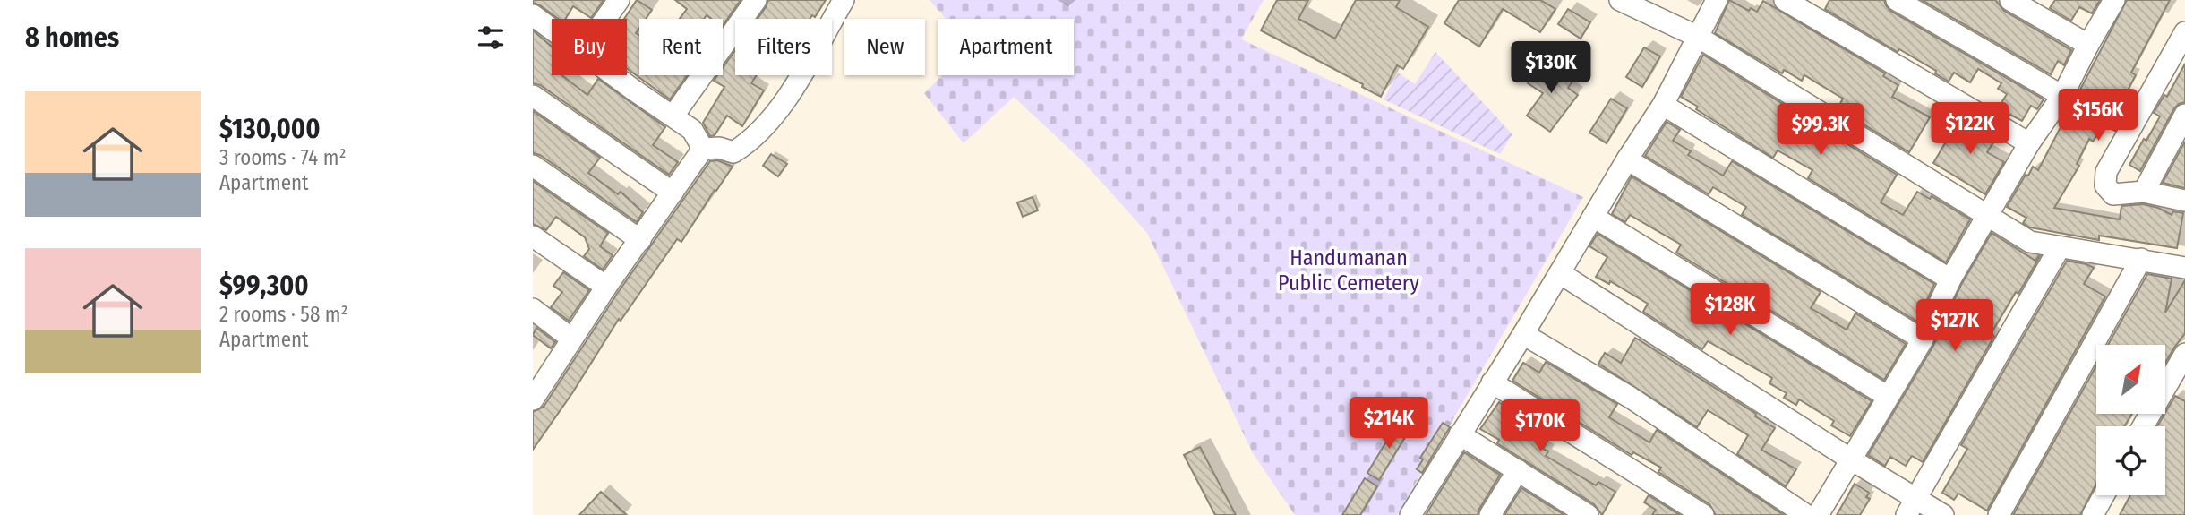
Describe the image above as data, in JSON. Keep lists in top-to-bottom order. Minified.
{"parks":["Handumanan Public Cemetery"],"north":"top right","page":{"heading":"8 homes","chip":["Buy","Rent","Filters","New","Apartment"],"price":["$130K","$156K","$122K","$99.3K","$128K","$127K","$214K","$170K"],"list":[{"name":"$130,000","note":"3 rooms · 74 m² · Apartment"},{"name":"$99,300","note":"2 rooms · 58 m² · Apartment"}]}}
